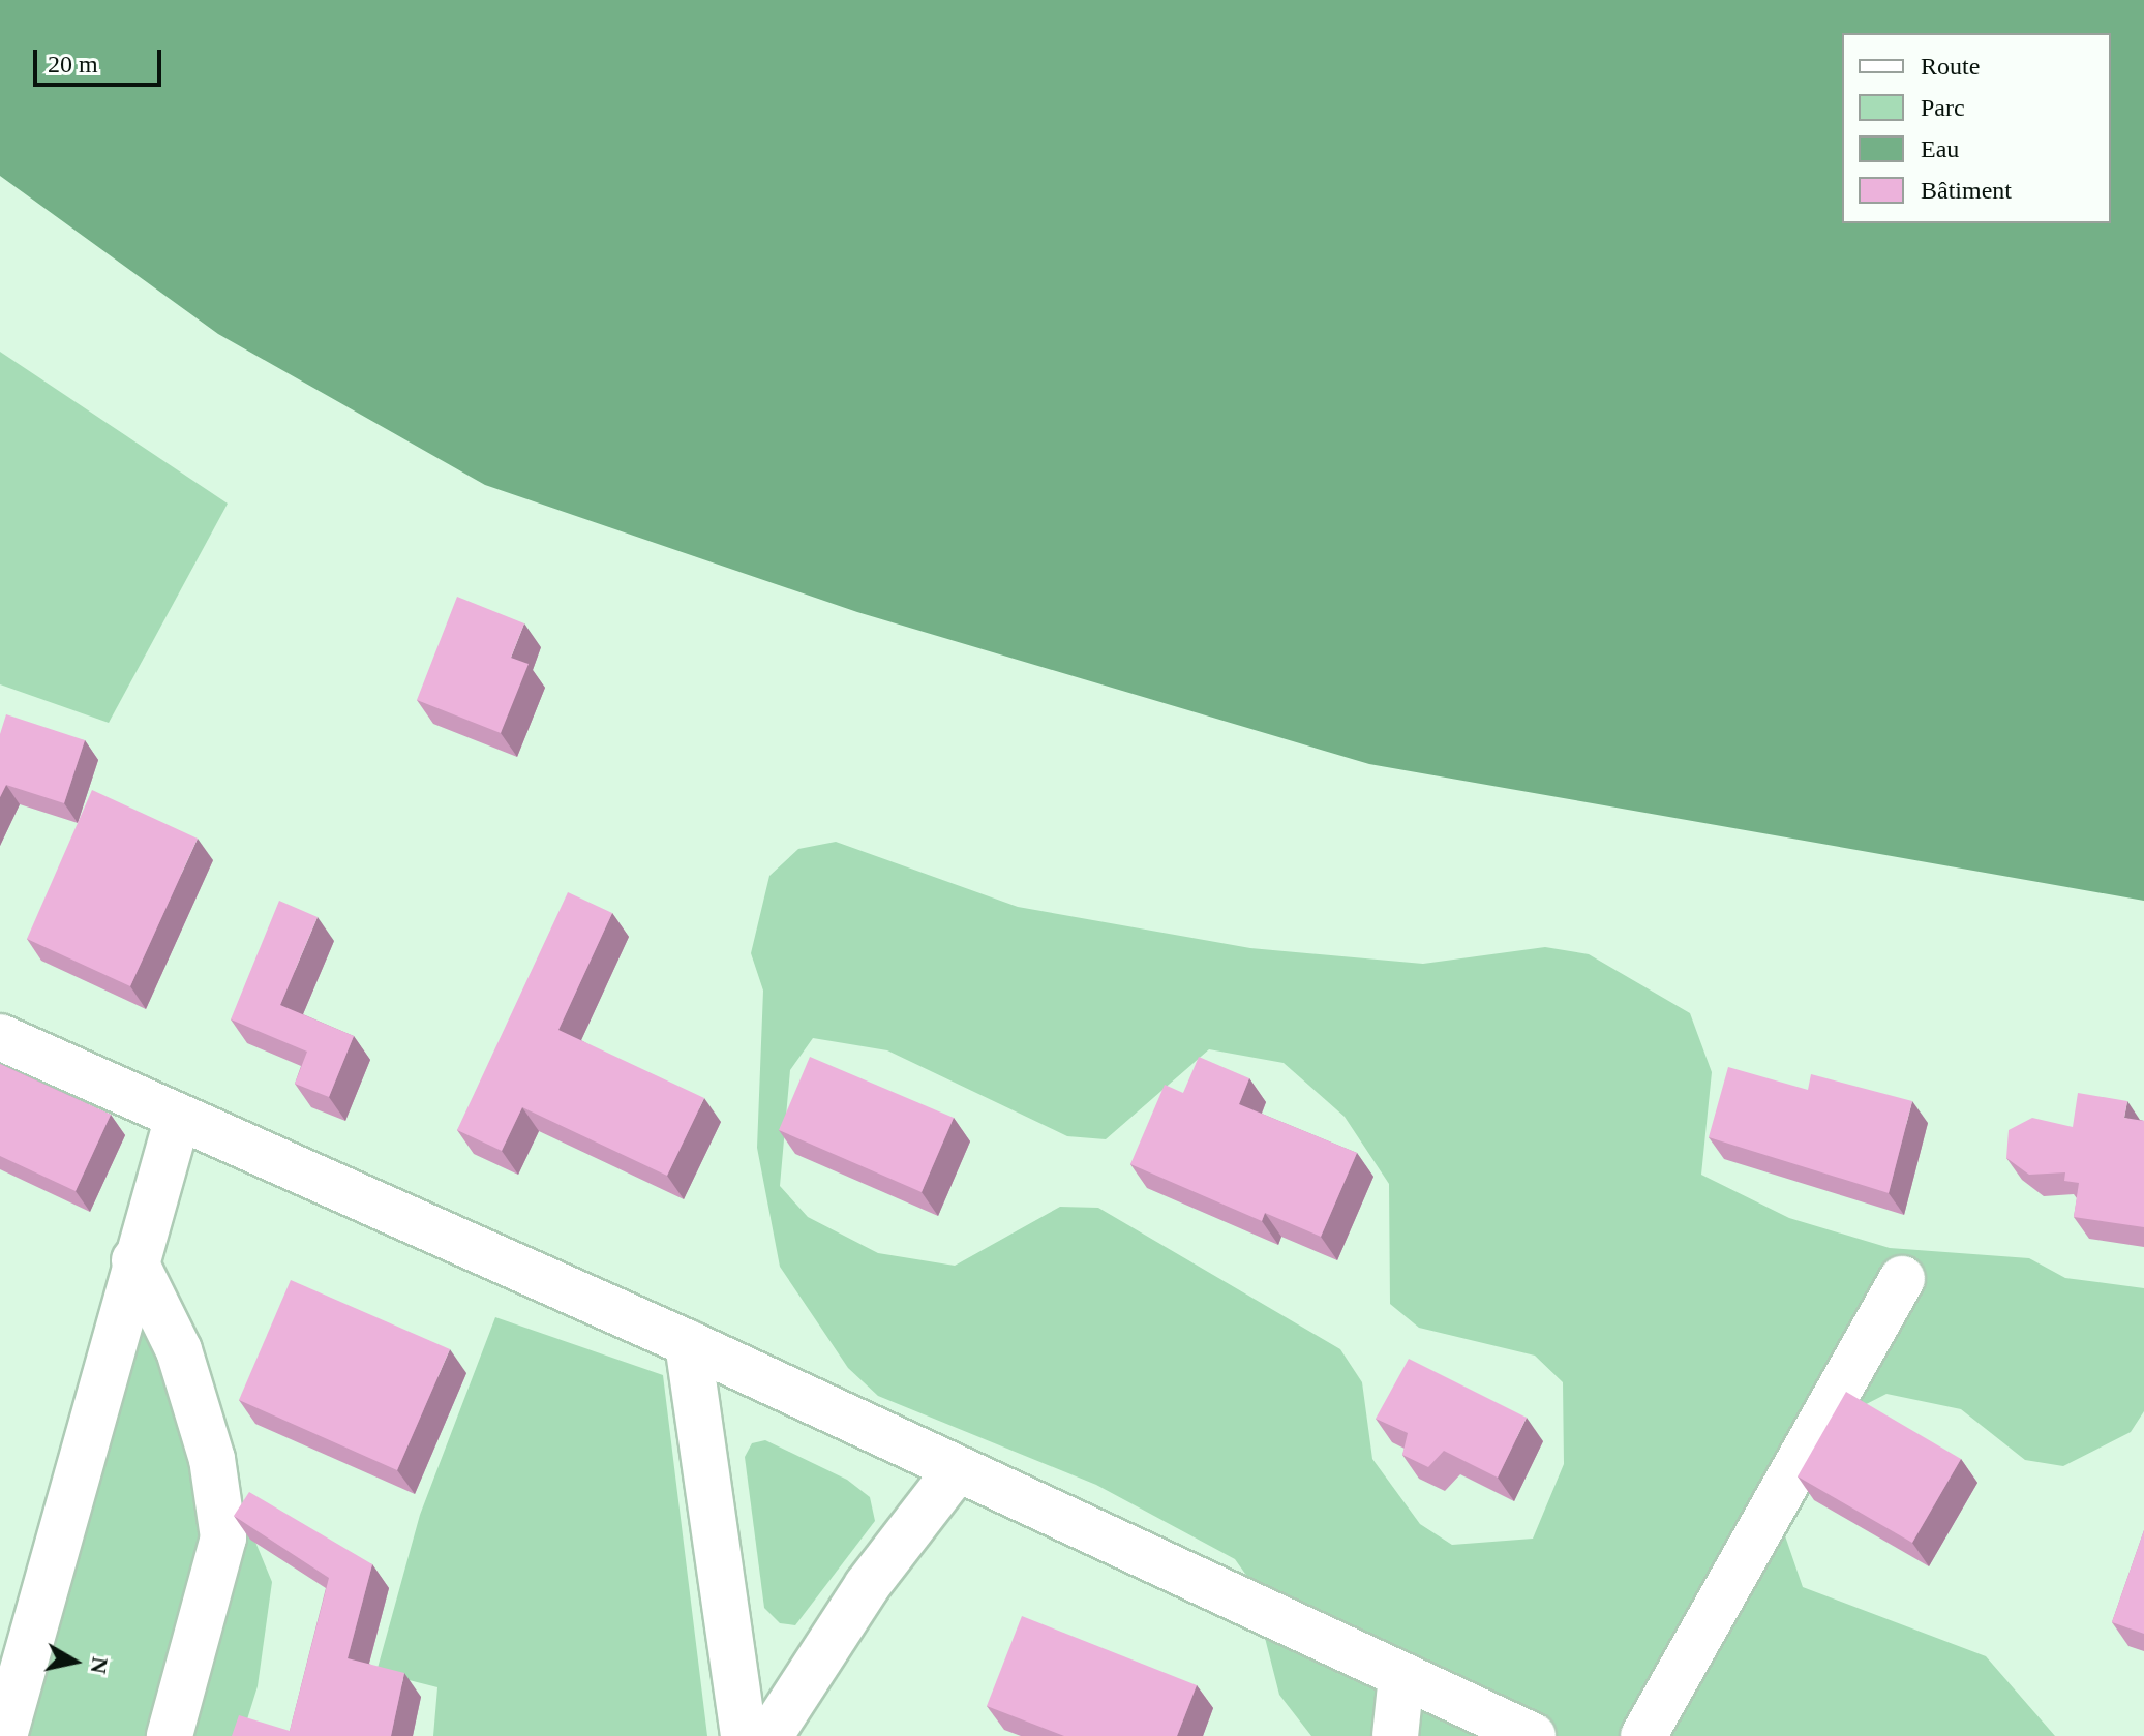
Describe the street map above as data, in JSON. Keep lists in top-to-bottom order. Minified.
{"legend":["Route","Parc","Eau","Bâtiment"],"scale_bar":"20 m","north":"right"}
